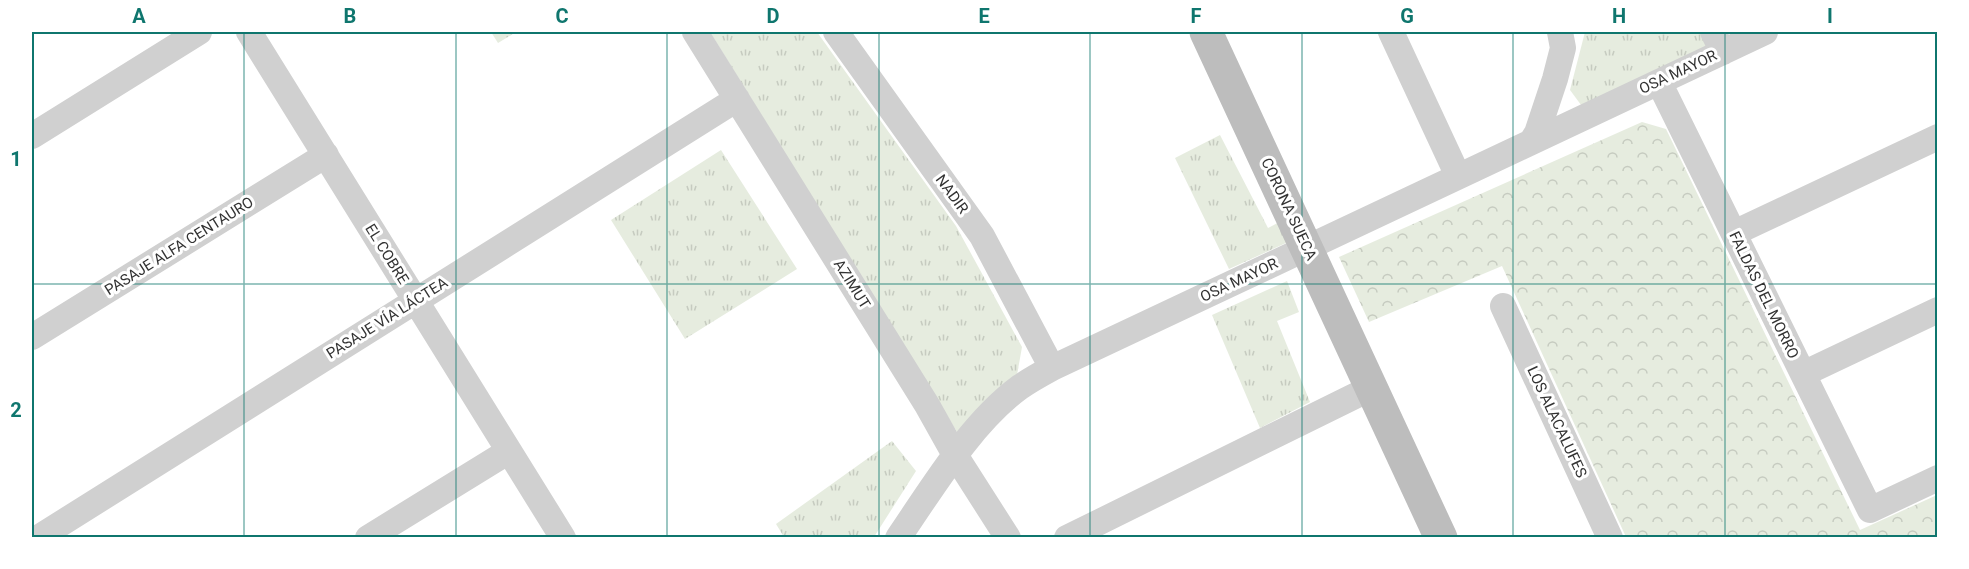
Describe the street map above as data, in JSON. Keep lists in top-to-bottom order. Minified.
{"streets":{"street":["OSA MAYOR","NADIR","CORONA SUECA","PASAJE ALFA CENTAURO","EL COBRE","AZIMUT","FALDAS DEL MORRO","PASAJE VÍA LÁCTEA","LOS ALACALUFES"]},"crossings":[["OSA MAYOR","NADIR"],["OSA MAYOR","CORONA SUECA"],["OSA MAYOR","AZIMUT"],["OSA MAYOR","FALDAS DEL MORRO"],["PASAJE ALFA CENTAURO","EL COBRE"],["EL COBRE","PASAJE VÍA LÁCTEA"],["AZIMUT","PASAJE VÍA LÁCTEA"]],"grid":{"columns":["A","B","C","D","E","F","G","H","I"],"rows":["1","2"]}}
